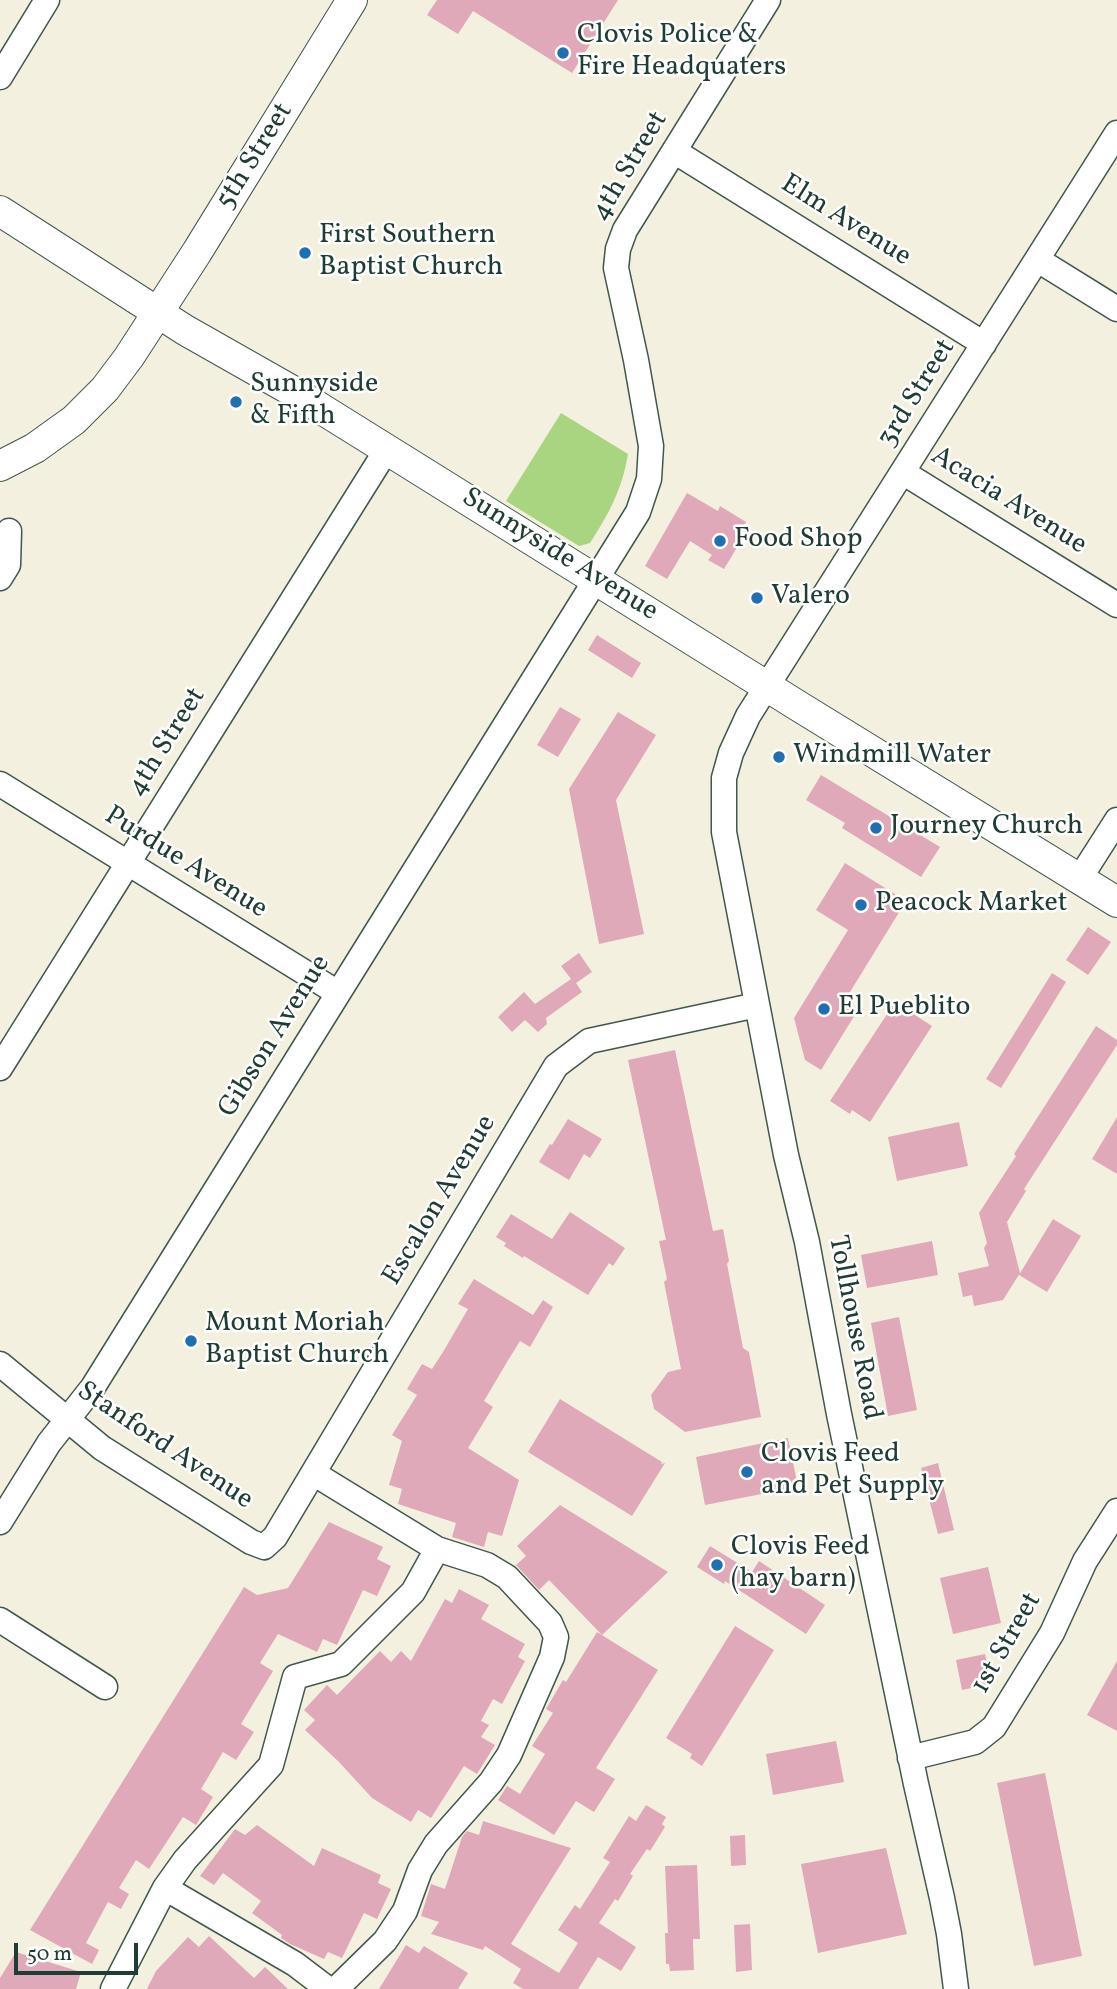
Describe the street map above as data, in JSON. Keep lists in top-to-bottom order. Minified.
{"streets":{"main road":["5th Street","Sunnyside Avenue"],"street":["4th Street","Elm Avenue","3rd Street","Acacia Avenue","Purdue Avenue","Gibson Avenue","Escalon Avenue","Tollhouse Road","Stanford Avenue","1st Street"]},"crossings":[["5th Street","Sunnyside Avenue"],["4th Street","Elm Avenue"],["4th Street","Sunnyside Avenue"],["4th Street","Purdue Avenue"],["4th Street","Gibson Avenue"],["Elm Avenue","3rd Street"],["3rd Street","Acacia Avenue"],["3rd Street","Sunnyside Avenue"],["3rd Street","Tollhouse Road"],["Sunnyside Avenue","Gibson Avenue"],["Sunnyside Avenue","Tollhouse Road"],["Purdue Avenue","Gibson Avenue"],["Gibson Avenue","Stanford Avenue"],["Escalon Avenue","Tollhouse Road"],["Escalon Avenue","Stanford Avenue"],["Tollhouse Road","1st Street"]],"places":["Clovis Police & Fire Headquaters","First Southern Baptist Church","Sunnyside & Fifth","Food Shop","Valero","Windmill Water","Journey Church","Peacock Market","El Pueblito","Mount Moriah Baptist Church","Clovis Feed and Pet Supply","Clovis Feed (hay barn)"],"scale_bar":"50 m"}
